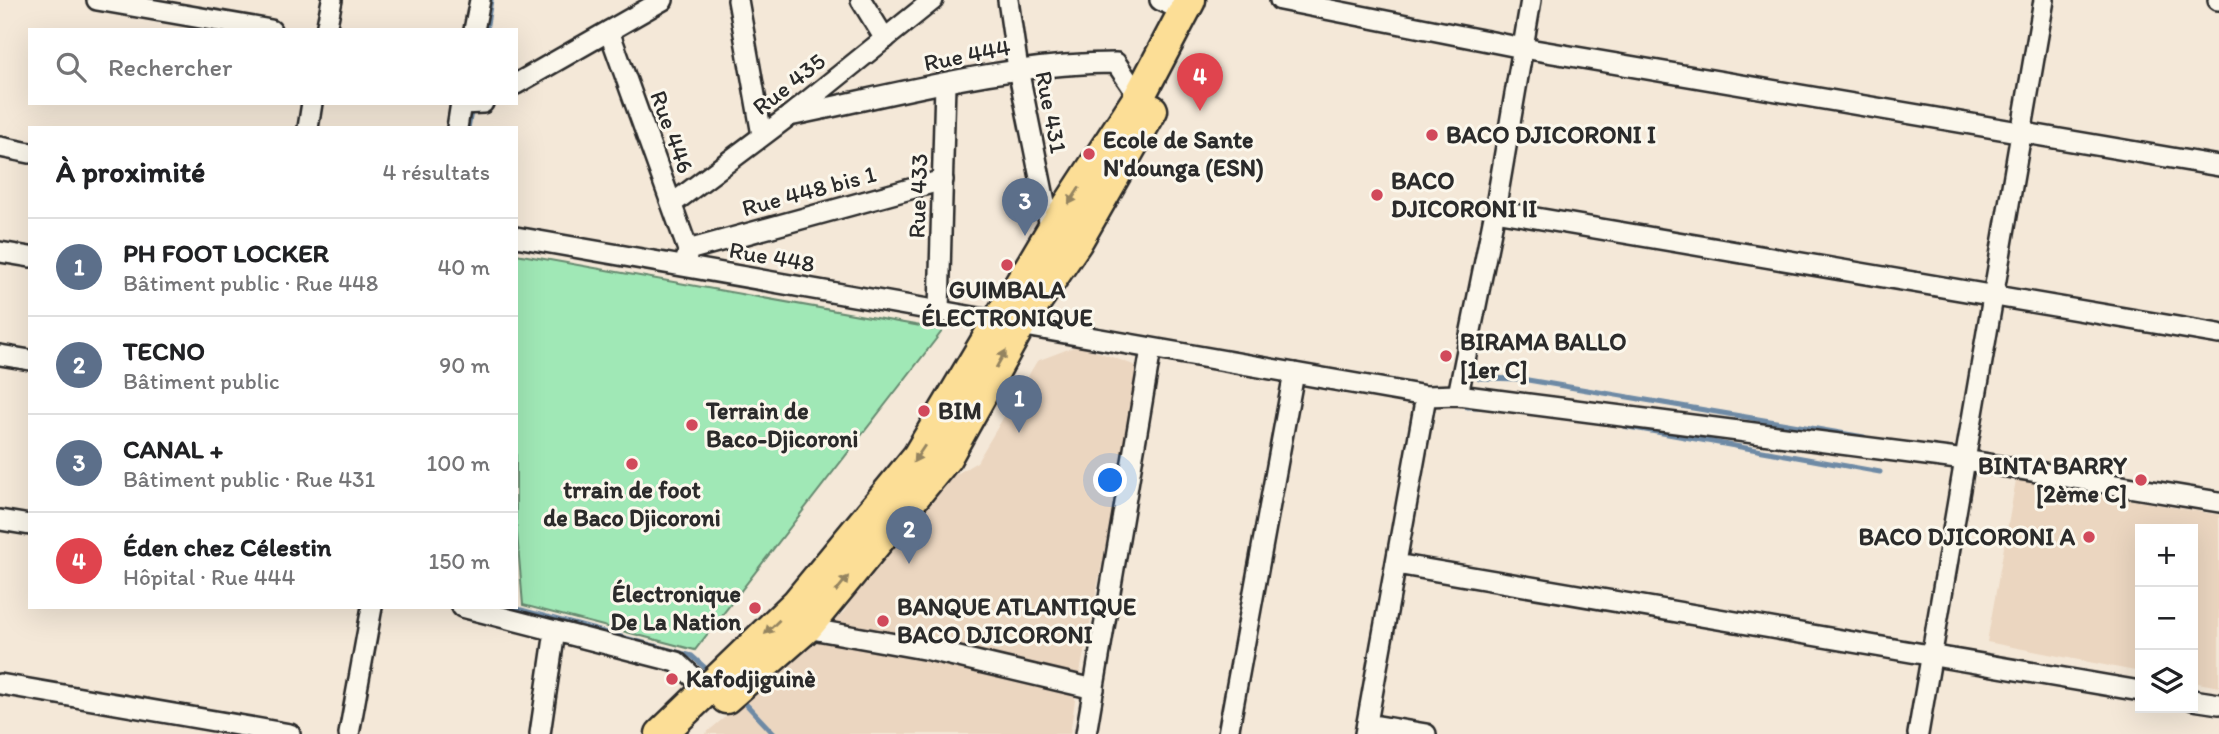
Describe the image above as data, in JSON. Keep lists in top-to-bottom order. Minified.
{"streets":{"street":["Rue 444","Rue 435","Rue 431","Rue 446","Rue 448 bis 1","Rue 433","Rue 448"]},"crossings":[["Rue 444","Rue 435"],["Rue 444","Rue 431"],["Rue 444","Rue 433"],["Rue 435","Rue 446"],["Rue 446","Rue 448 bis 1"],["Rue 446","Rue 448"],["Rue 448 bis 1","Rue 433"],["Rue 448 bis 1","Rue 448"],["Rue 433","Rue 448"]],"places":["BACO DJICORONI I","Ecole de Sante N'dounga (ESN)","BACO DJICORONI II","GUIMBALA ÉLECTRONIQUE","BIRAMA BALLO [1er C]","BIM","Terrain de Baco-Djicoroni","trrain de foot de Baco Djicoroni","BINTA BARRY [2ème C]","BACO DJICORONI A","Électronique De La Nation","BANQUE ATLANTIQUE BACO DJICORONI","Kafodjiguinè"],"page":{"search":"Rechercher","pins":["4","3","1","2"],"heading":["À proximité","4 résultats"],"list":[{"mark":"1","name":"PH FOOT LOCKER","note":"Bâtiment public · Rue 448","value":"40 m"},{"mark":"2","name":"TECNO","note":"Bâtiment public","value":"90 m"},{"mark":"3","name":"CANAL +","note":"Bâtiment public · Rue 431","value":"100 m"},{"mark":"4","name":"Éden chez Célestin","note":"Hôpital · Rue 444","value":"150 m"}],"map_buttons":["+","−"]}}
